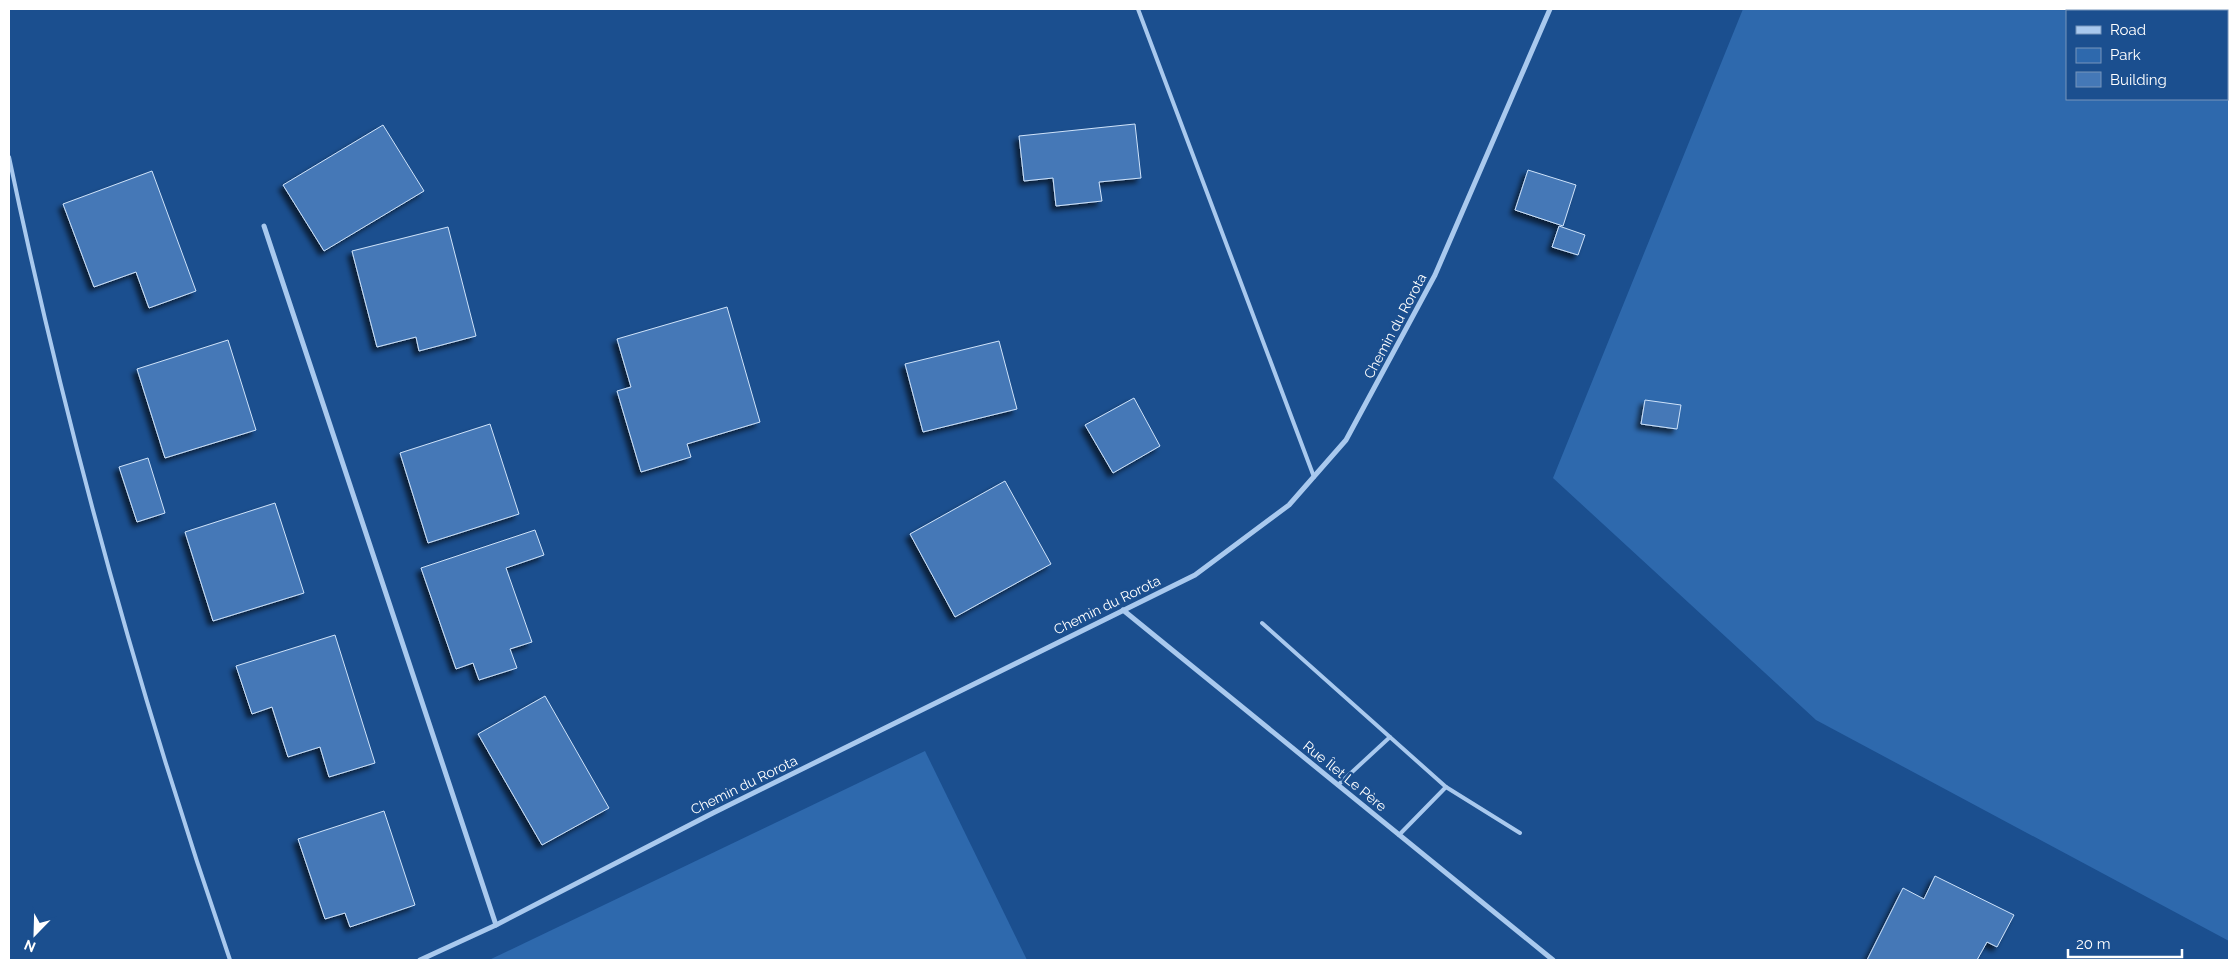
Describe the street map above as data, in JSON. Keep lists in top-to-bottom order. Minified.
{"streets":{"street":["Chemin du Rorota","Rue Îlet Le Père"]},"crossings":[["Chemin du Rorota","Rue Îlet Le Père"]],"legend":["Road","Park","Building"],"scale_bar":"20 m","north":"bottom left"}
